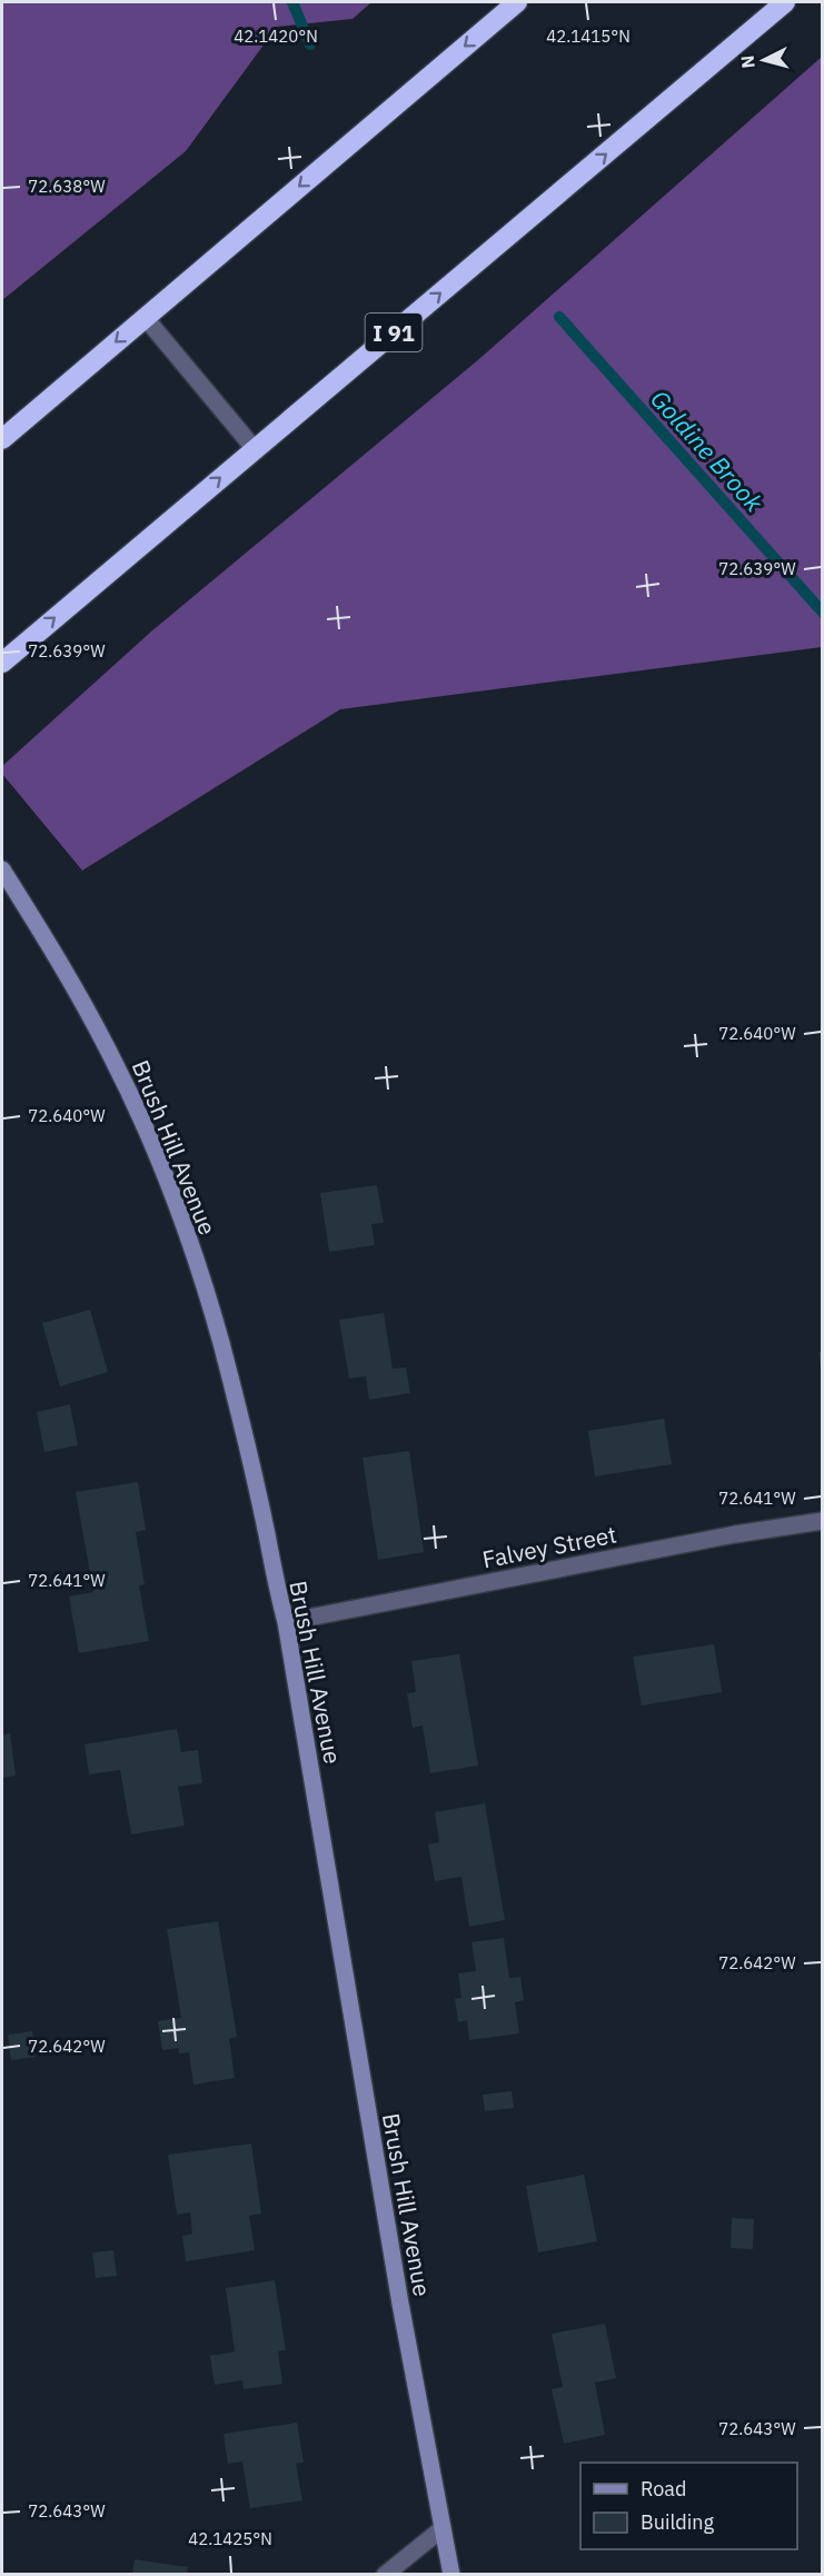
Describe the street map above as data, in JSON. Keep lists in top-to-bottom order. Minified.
{"streets":{"highway":["I 91"],"street":["Brush Hill Avenue","Falvey Street"]},"crossings":[["Brush Hill Avenue","Falvey Street"]],"water":["Goldine Brook"],"legend":["Road","Building"],"north":"left","coordinates":["42.1420°N","42.1415°N","72.638°W","72.639°W","72.640°W","72.641°W","72.642°W","72.643°W","42.1425°N"]}
